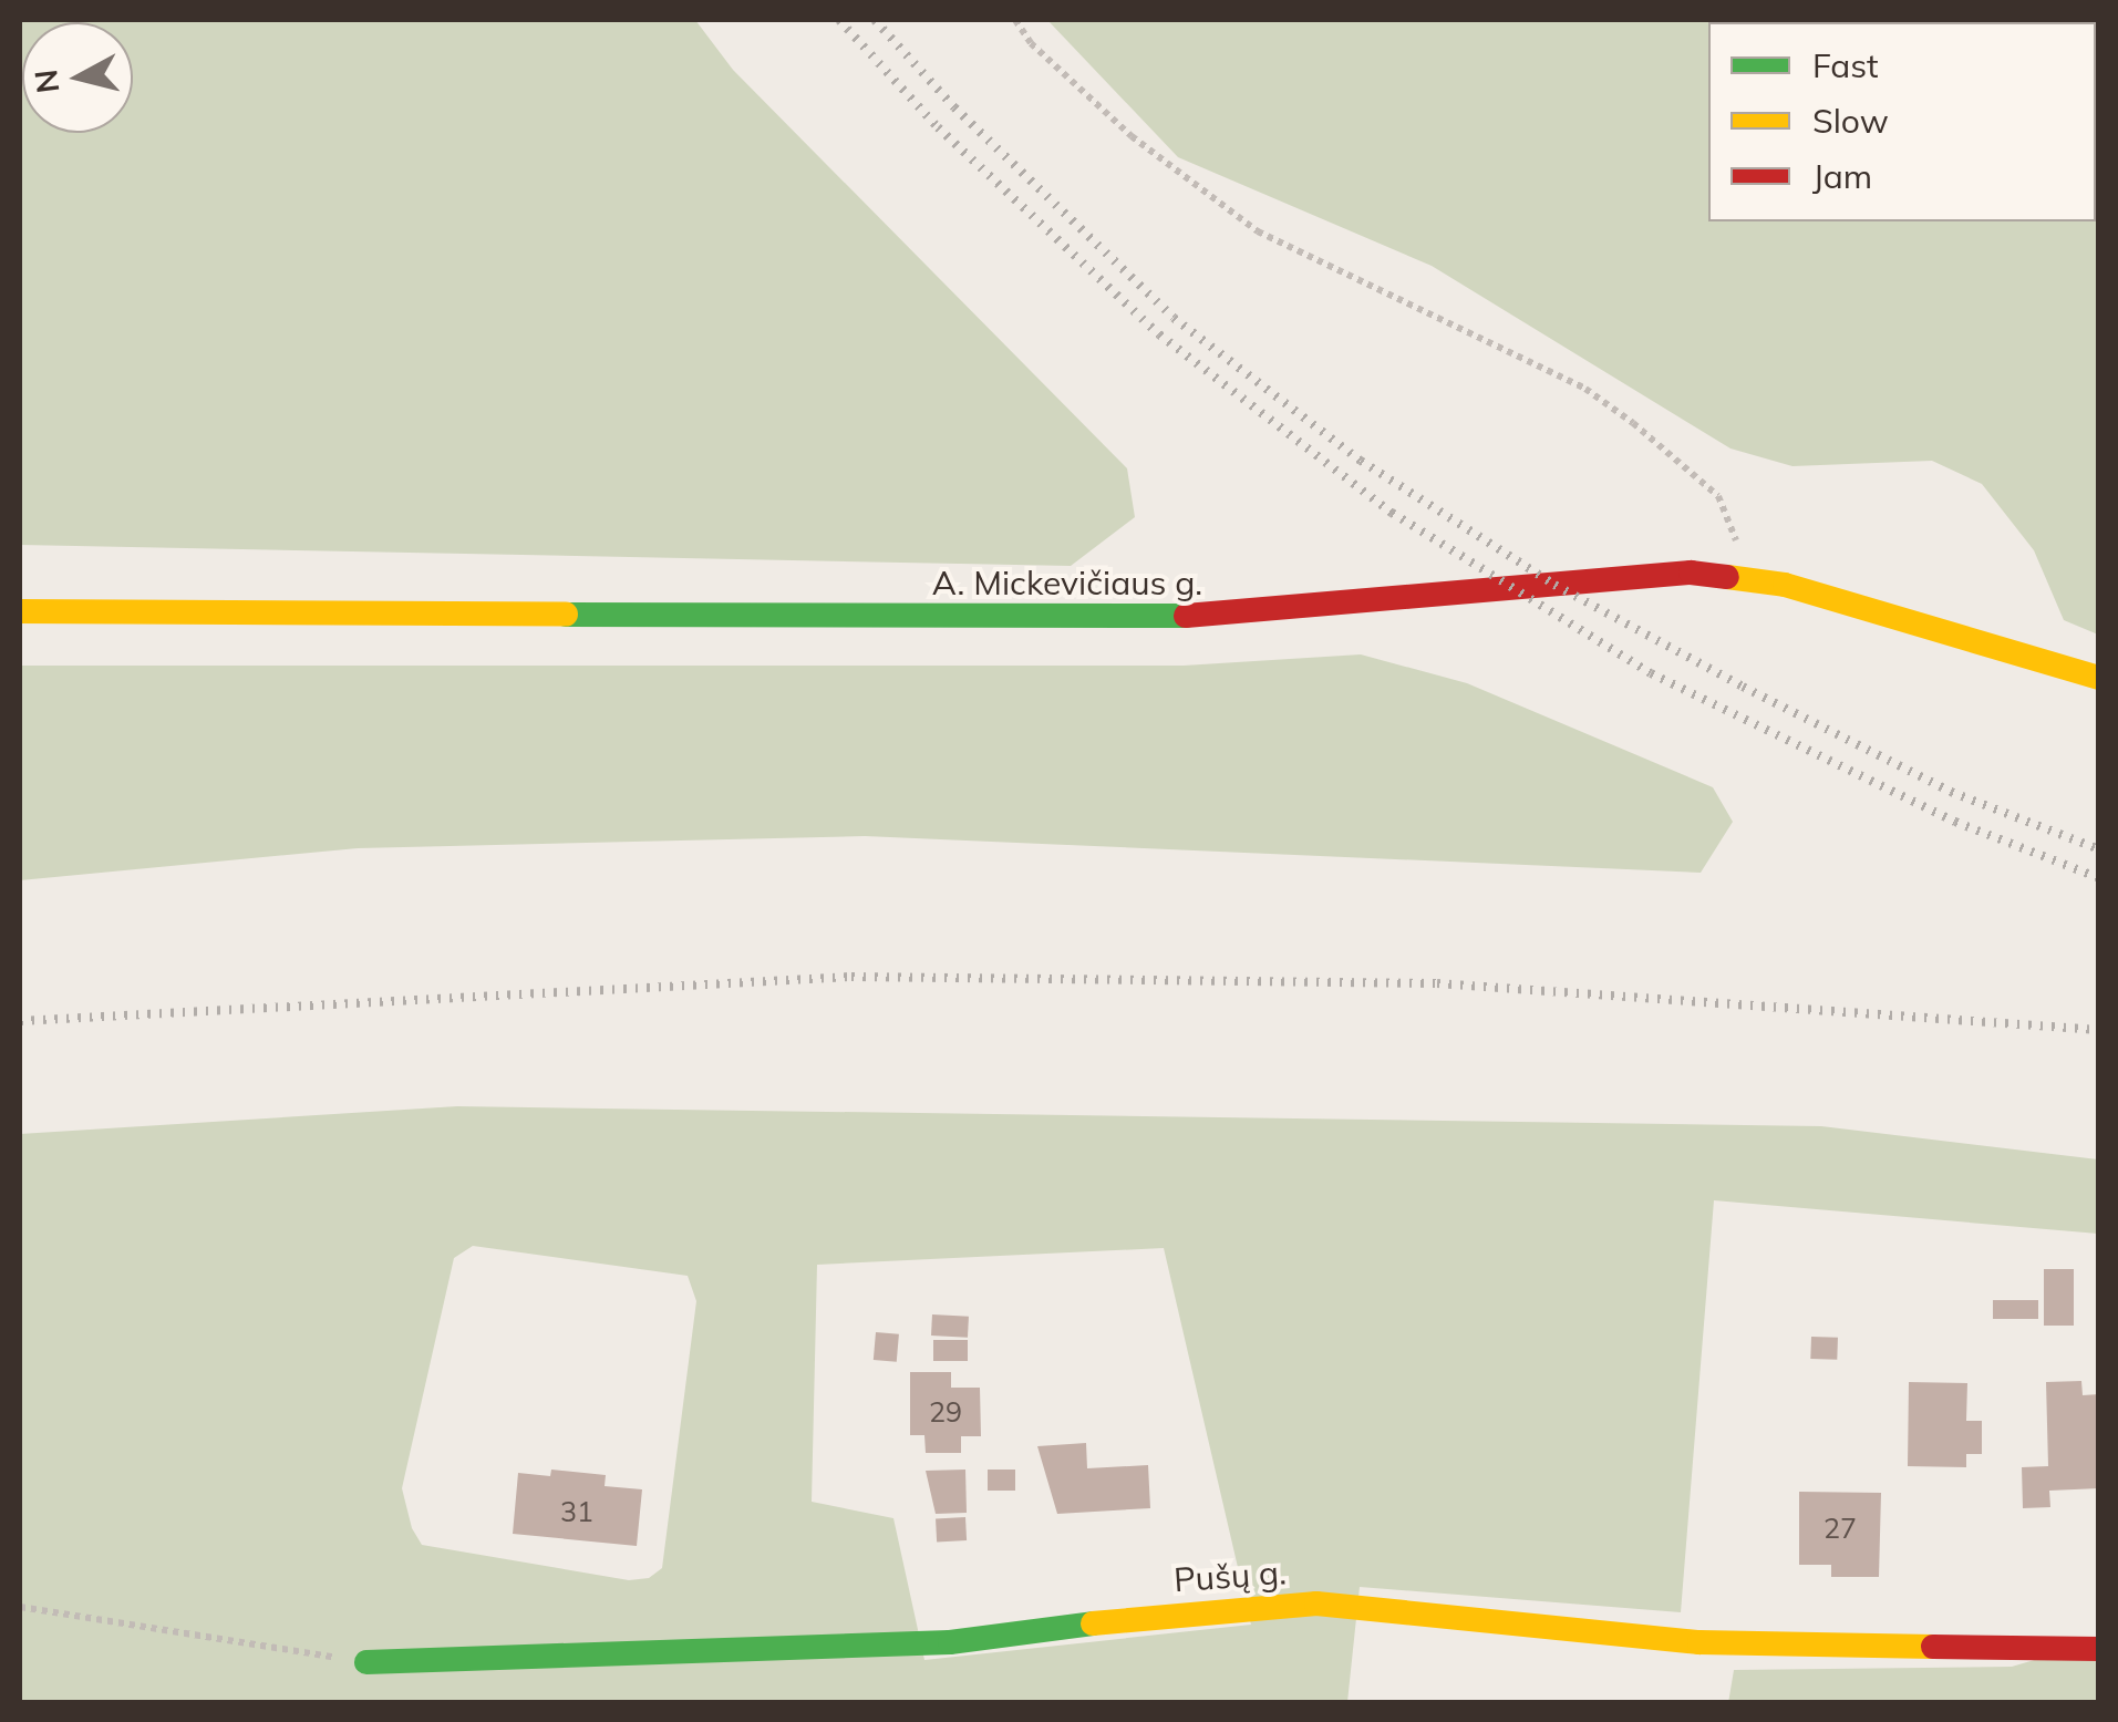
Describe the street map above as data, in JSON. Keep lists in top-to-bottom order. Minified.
{"streets":{"main road":["A. Mickevičiaus g.","Pušų g."]},"house_numbers":["29","31","27"],"legend":["Fast","Slow","Jam"],"north":"left"}
